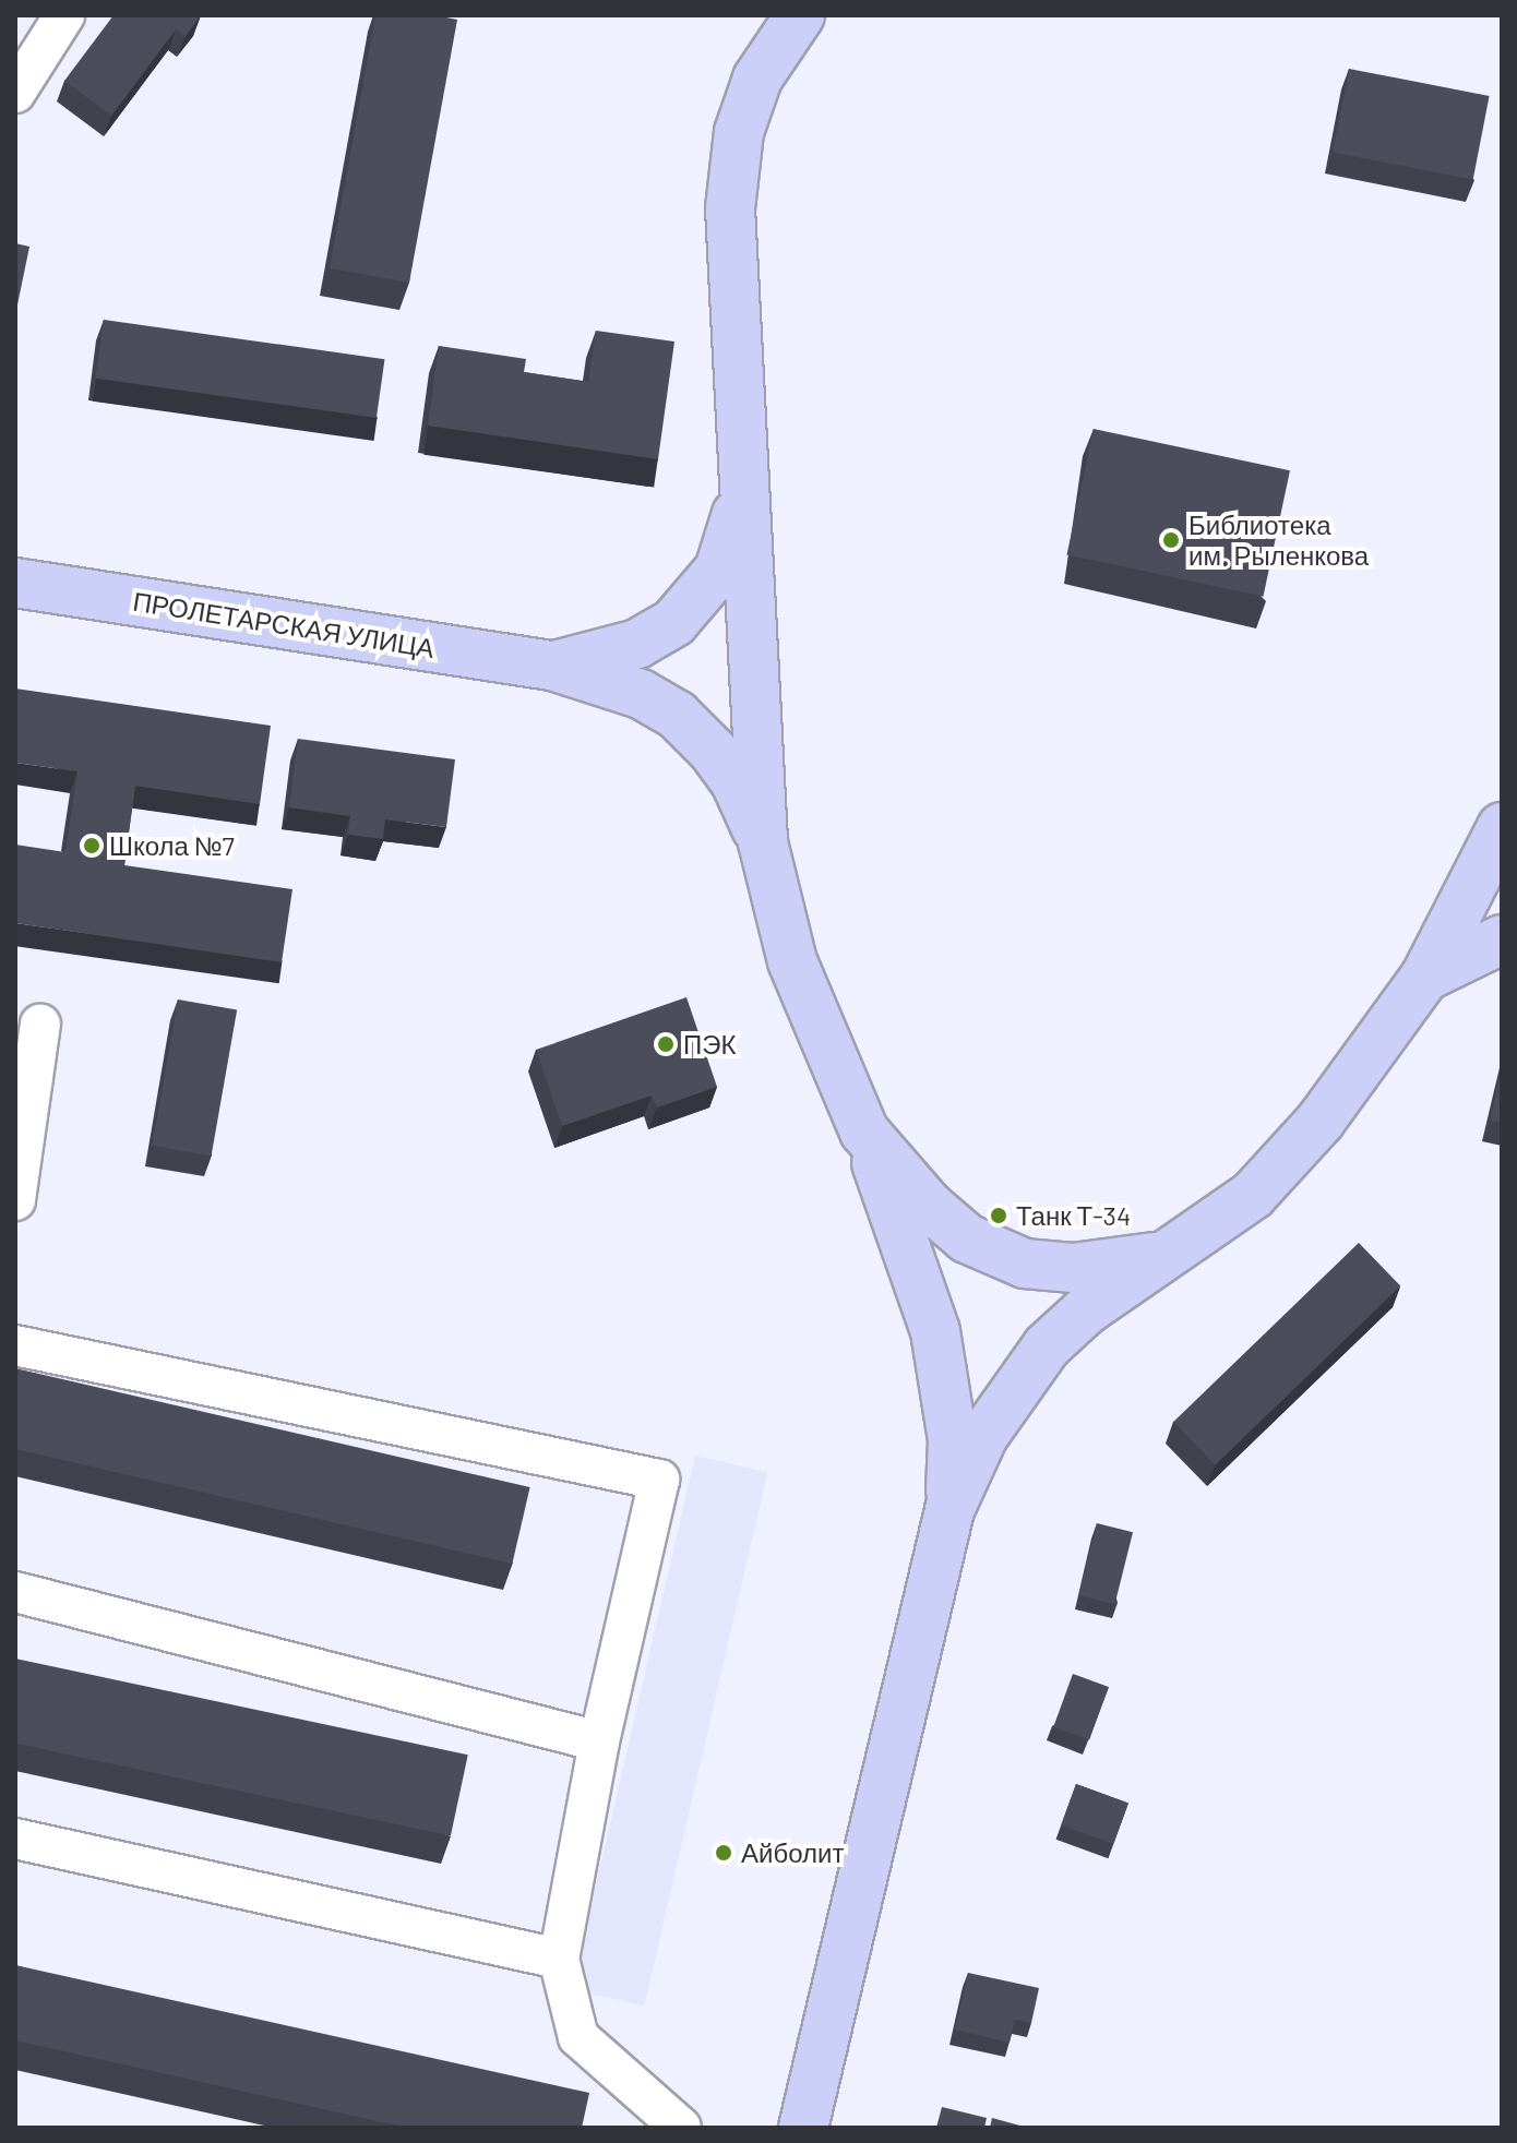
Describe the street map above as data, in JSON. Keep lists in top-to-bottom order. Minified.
{"streets":{"main road":["ПРОЛЕТАРСКАЯ УЛИЦА"]},"places":["Библиотека им. Рыленкова","Школа №7","ПЭК","Танк Т-34","Айболит"]}
